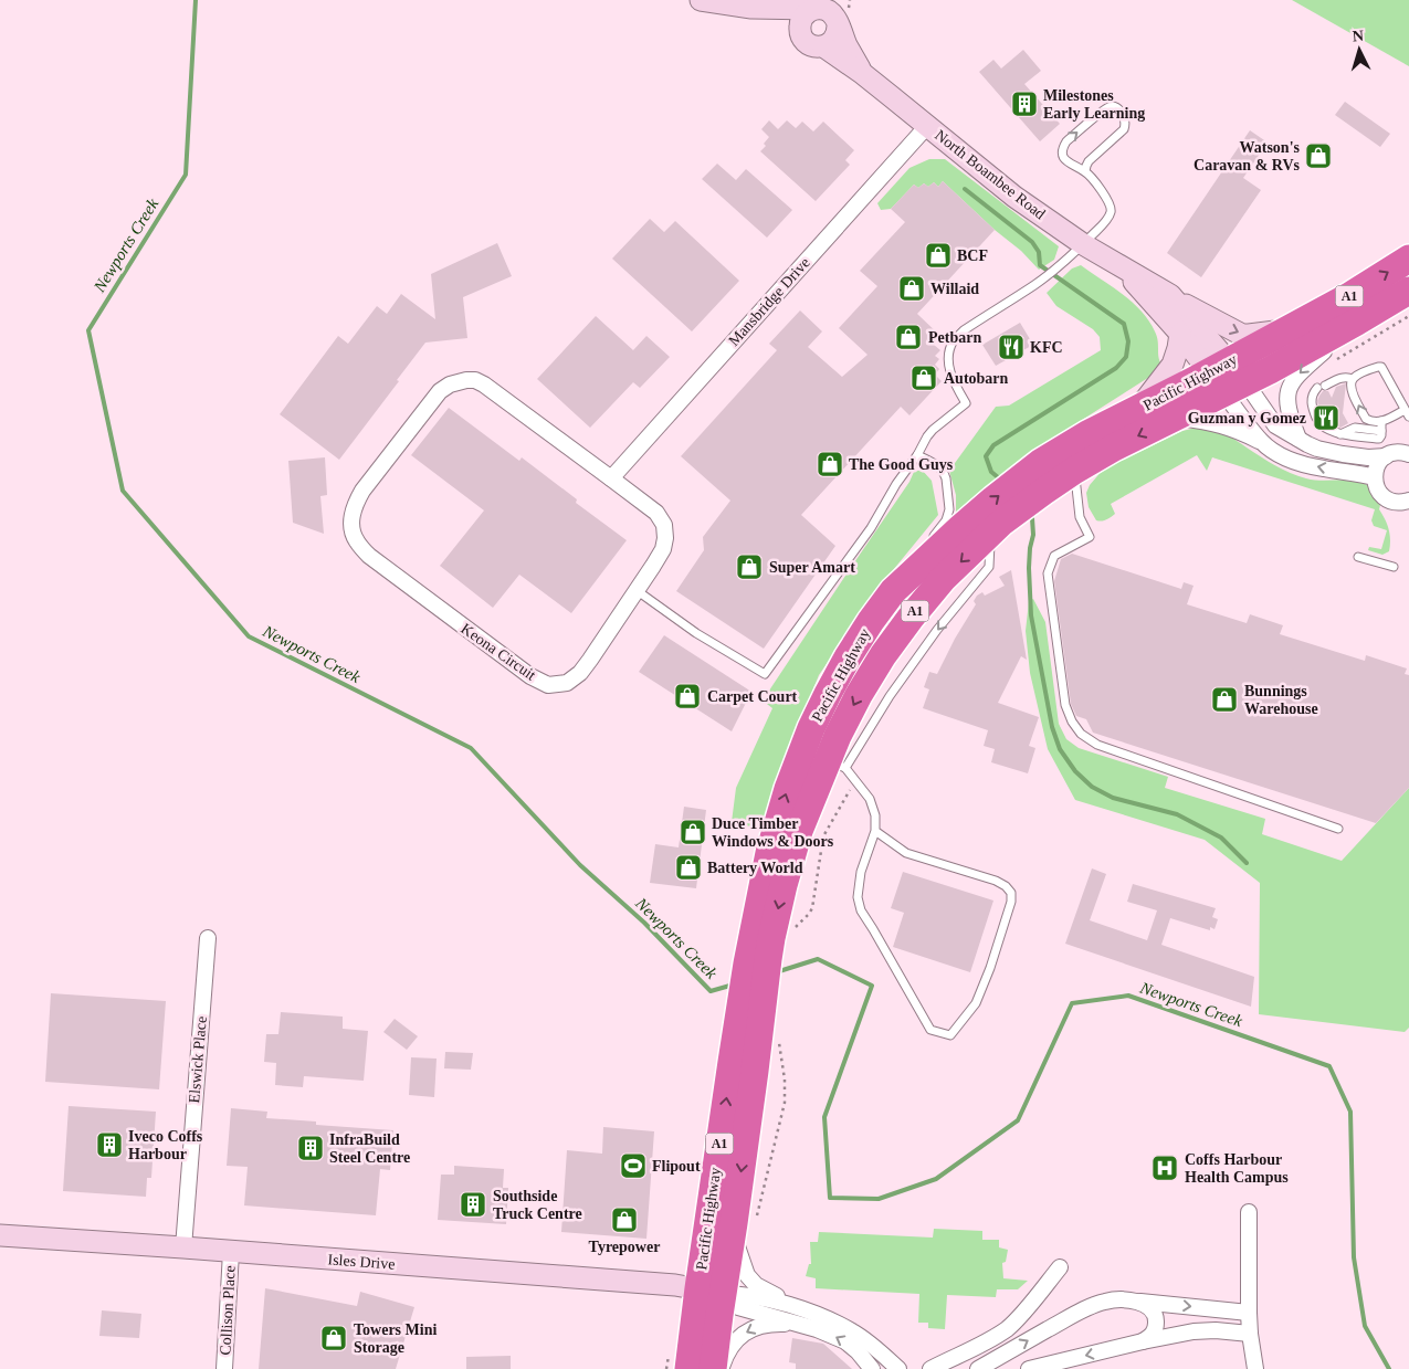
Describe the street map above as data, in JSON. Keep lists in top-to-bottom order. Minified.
{"streets":{"highway":["A1","Pacific Highway"],"street":["North Boambee Road","Mansbridge Drive","Keona Circuit","Elswick Place","Isles Drive","Collison Place"]},"crossings":[["North Boambee Road","Mansbridge Drive"],["North Boambee Road","Pacific Highway"],["Mansbridge Drive","Keona Circuit"],["Pacific Highway","Isles Drive"],["Elswick Place","Isles Drive"],["Isles Drive","Collison Place"]],"water":["Newports Creek"],"places":{"building":["Milestones Early Learning","Iveco Coffs Harbour","InfraBuild Steel Centre","Southside Truck Centre"],"shop":["Watson's Caravan & RVs","BCF","Willaid","Petbarn","Autobarn","The Good Guys","Super Amart","Carpet Court","Bunnings Warehouse","Duce Timber Windows & Doors","Battery World","Tyrepower","Towers Mini Storage"],"restaurant":["KFC","Guzman y Gomez"],"sports":["Flipout"],"hospital":["Coffs Harbour Health Campus"]},"north":"top"}
